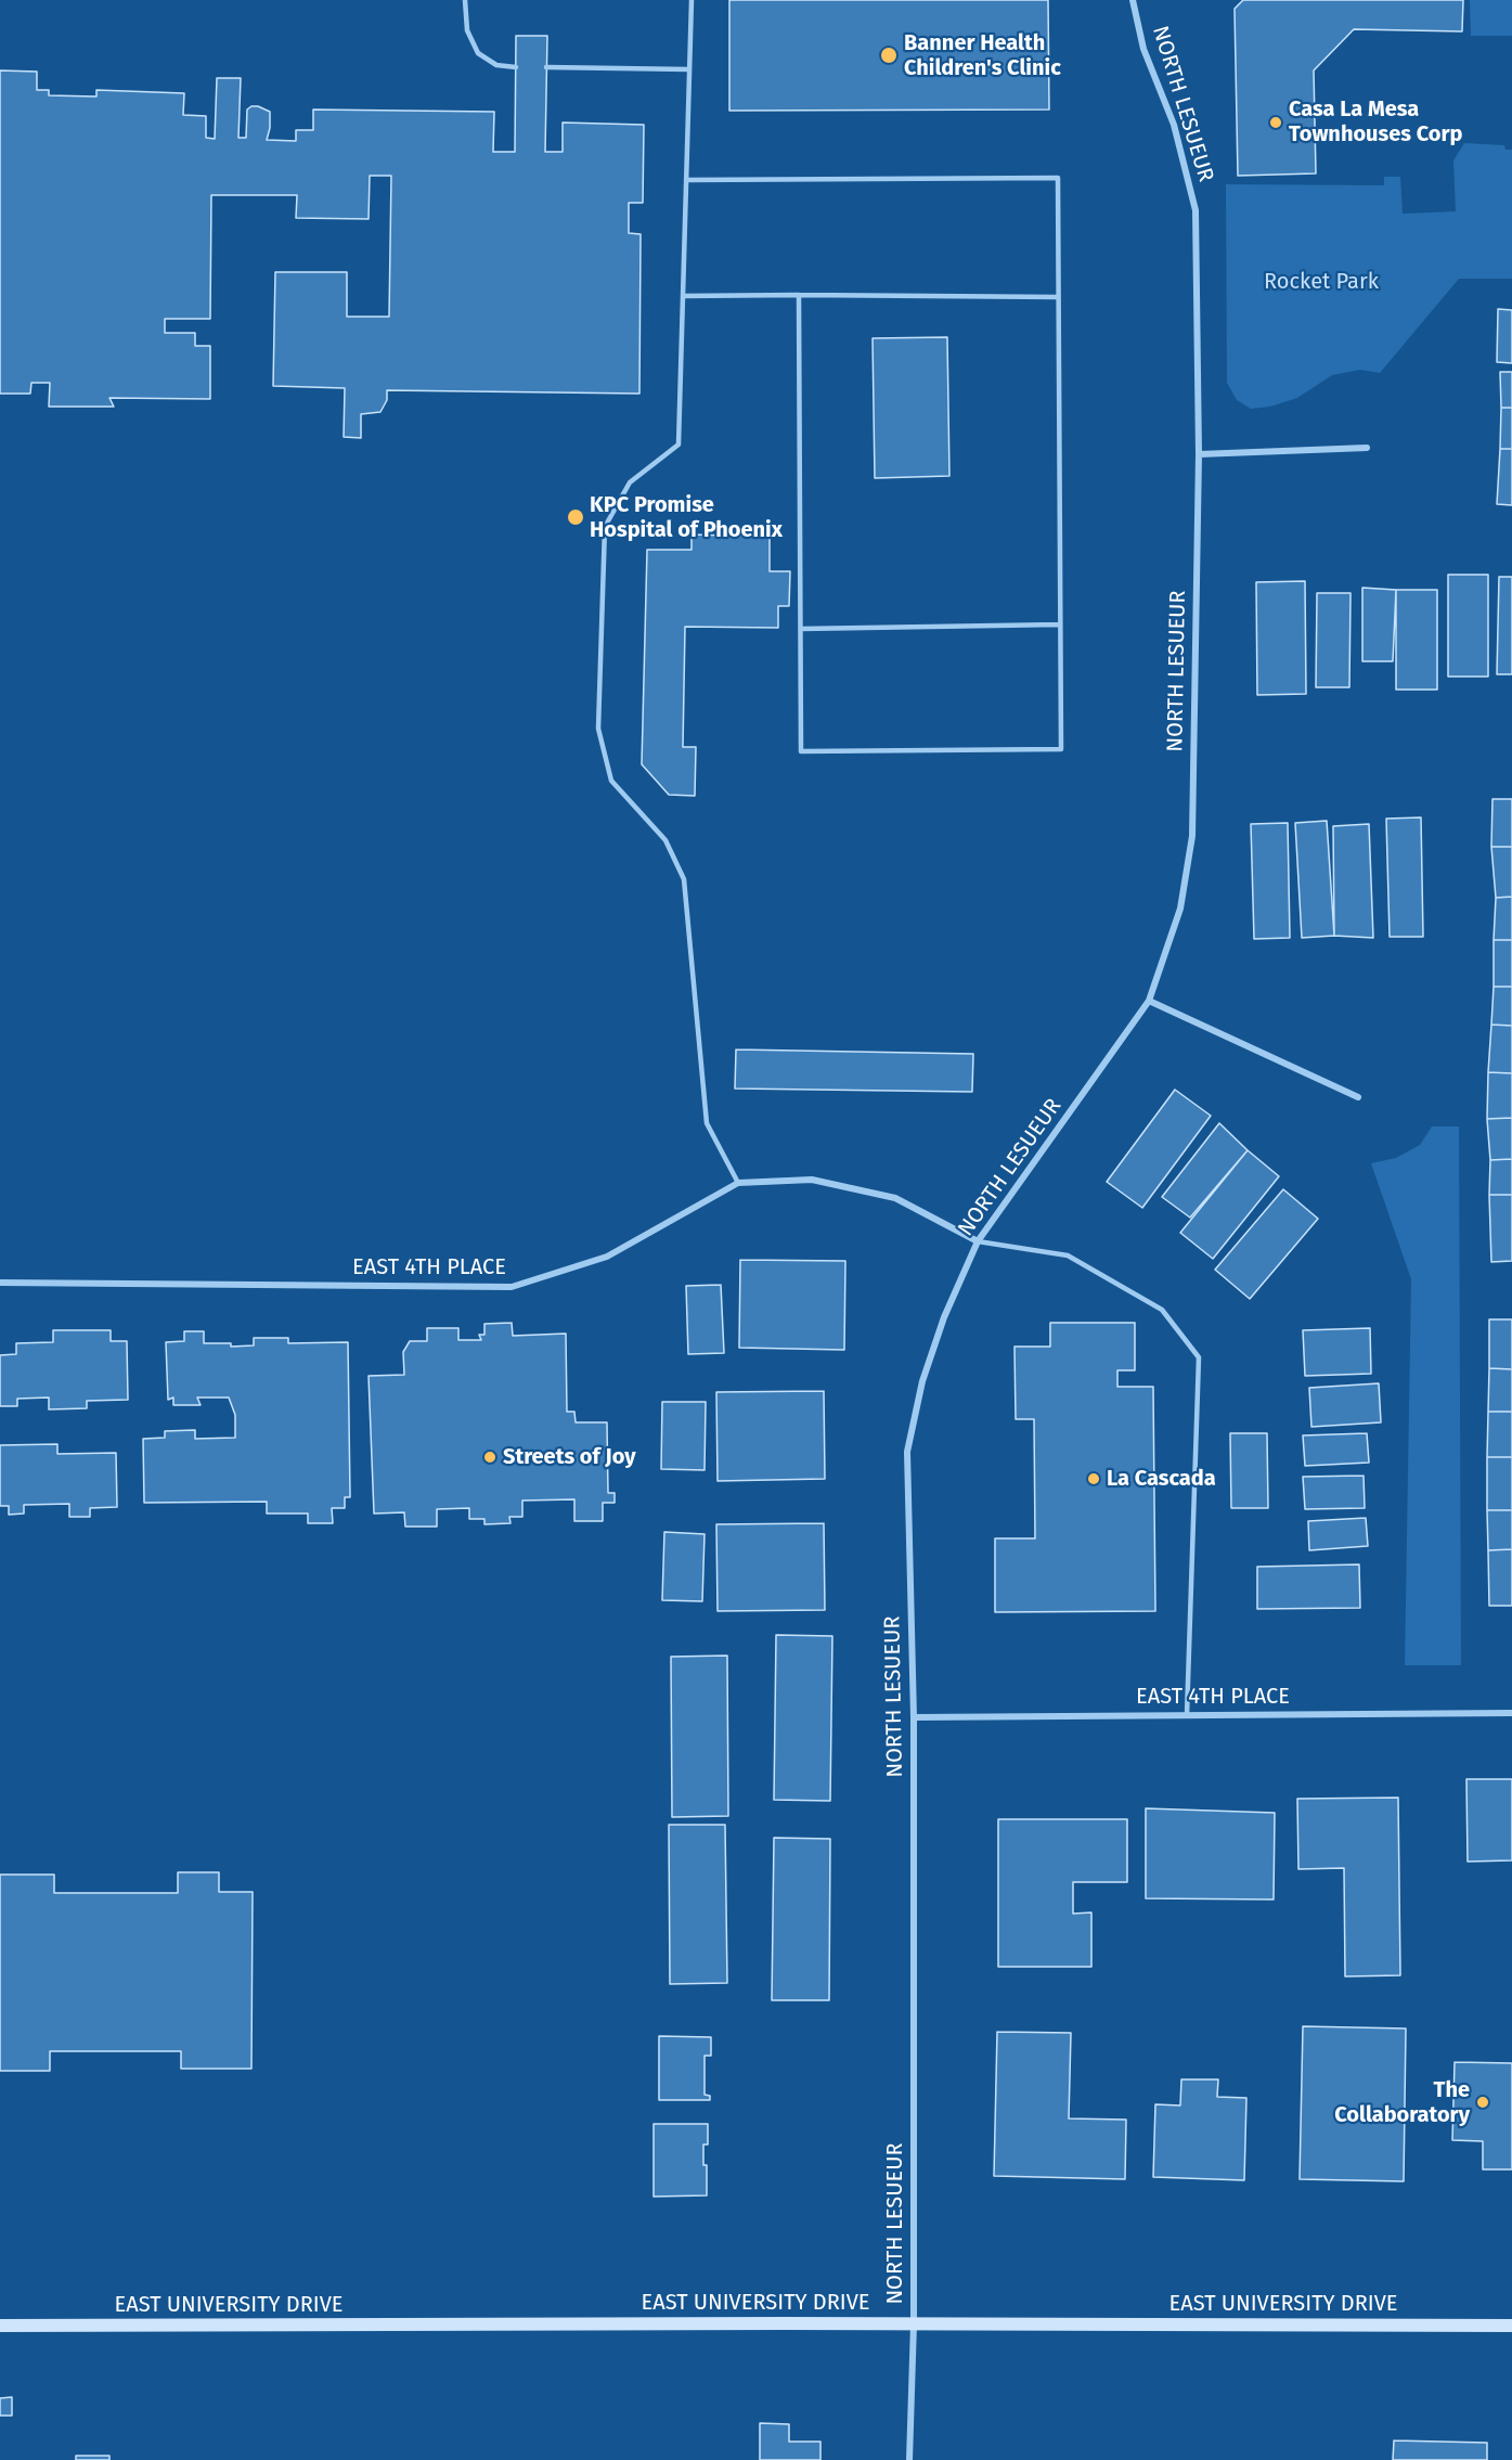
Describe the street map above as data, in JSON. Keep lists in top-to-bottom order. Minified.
{"streets":{"main road":["EAST UNIVERSITY DRIVE"],"street":["NORTH LESUEUR","EAST 4TH PLACE"]},"crossings":[["NORTH LESUEUR","EAST 4TH PLACE"],["NORTH LESUEUR","EAST UNIVERSITY DRIVE"]],"parks":["Rocket Park"],"places":["Banner Health Children's Clinic","Casa La Mesa Townhouses Corp","KPC Promise Hospital of Phoenix","Streets of Joy","La Cascada","The Collaboratory"]}
